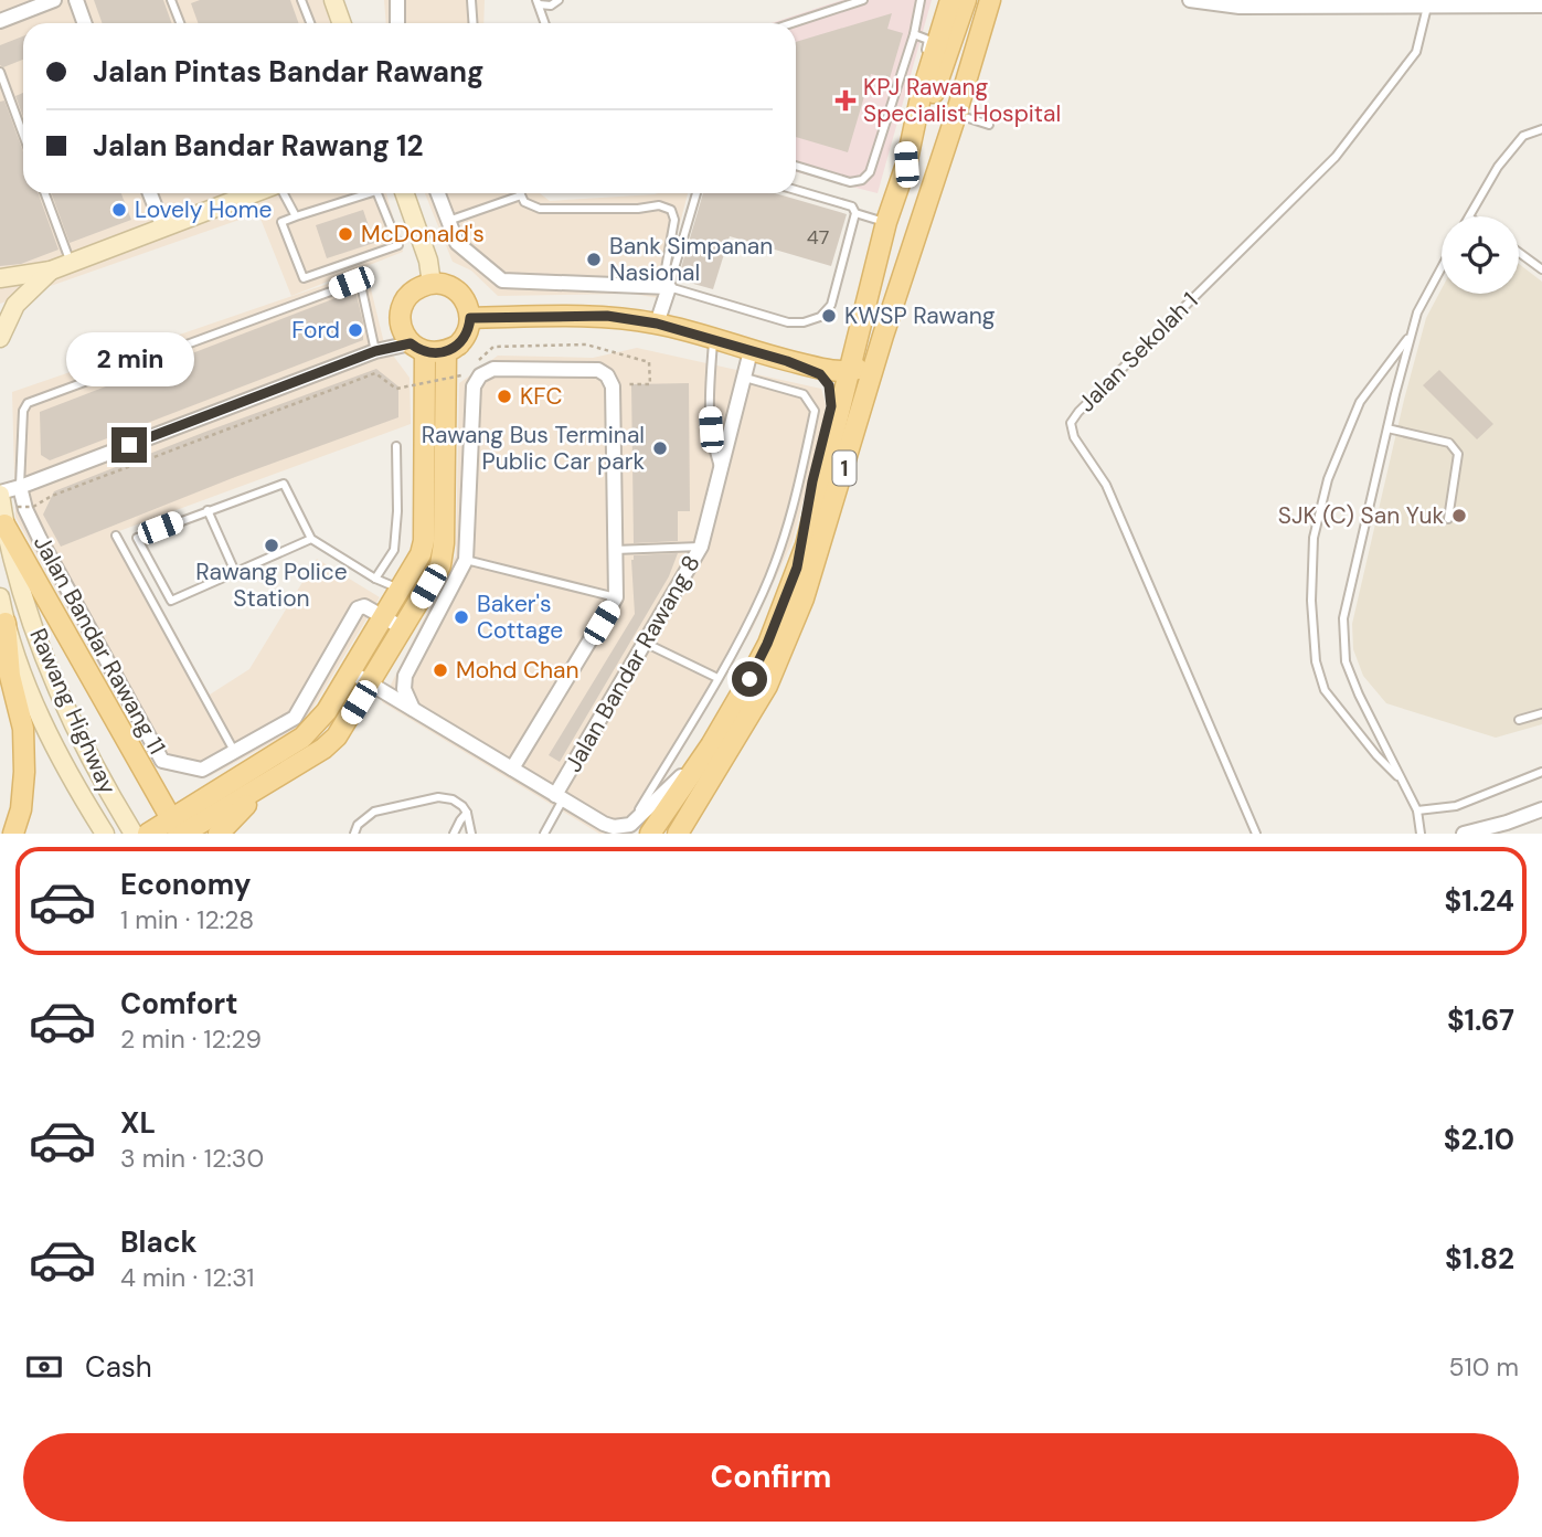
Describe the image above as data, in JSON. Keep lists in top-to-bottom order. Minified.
{"streets":{"main road":["1"],"street":["Jalan Bandar Rawang 11","Jalan Bandar Rawang 8","Rawang Highway"],"lane":["Jalan Sekolah 1"]},"places":{"health":["KPJ Rawang Specialist Hospital"],"other":["Lovely Home","McDonald's","Bank Simpanan Nasional","KWSP Rawang","Ford","KFC","Rawang Bus Terminal Public Car park","SJK (C) San Yuk","Rawang Police Station","Baker's Cottage","Mohd Chan"]},"house_numbers":["47"],"page":{"banner":["Jalan Pintas Bandar Rawang","Jalan Bandar Rawang 12"],"bubble":"2 min","list":[{"name":"Economy","note":"1 min · 12:28","value":"$1.24"},{"name":"Comfort","note":"2 min · 12:29","value":"$1.67"},{"name":"XL","note":"3 min · 12:30","value":"$2.10"},{"name":"Black","note":"4 min · 12:31","value":"$1.82"}],"pay":["Cash","510 m"],"buttons":"Confirm"}}
